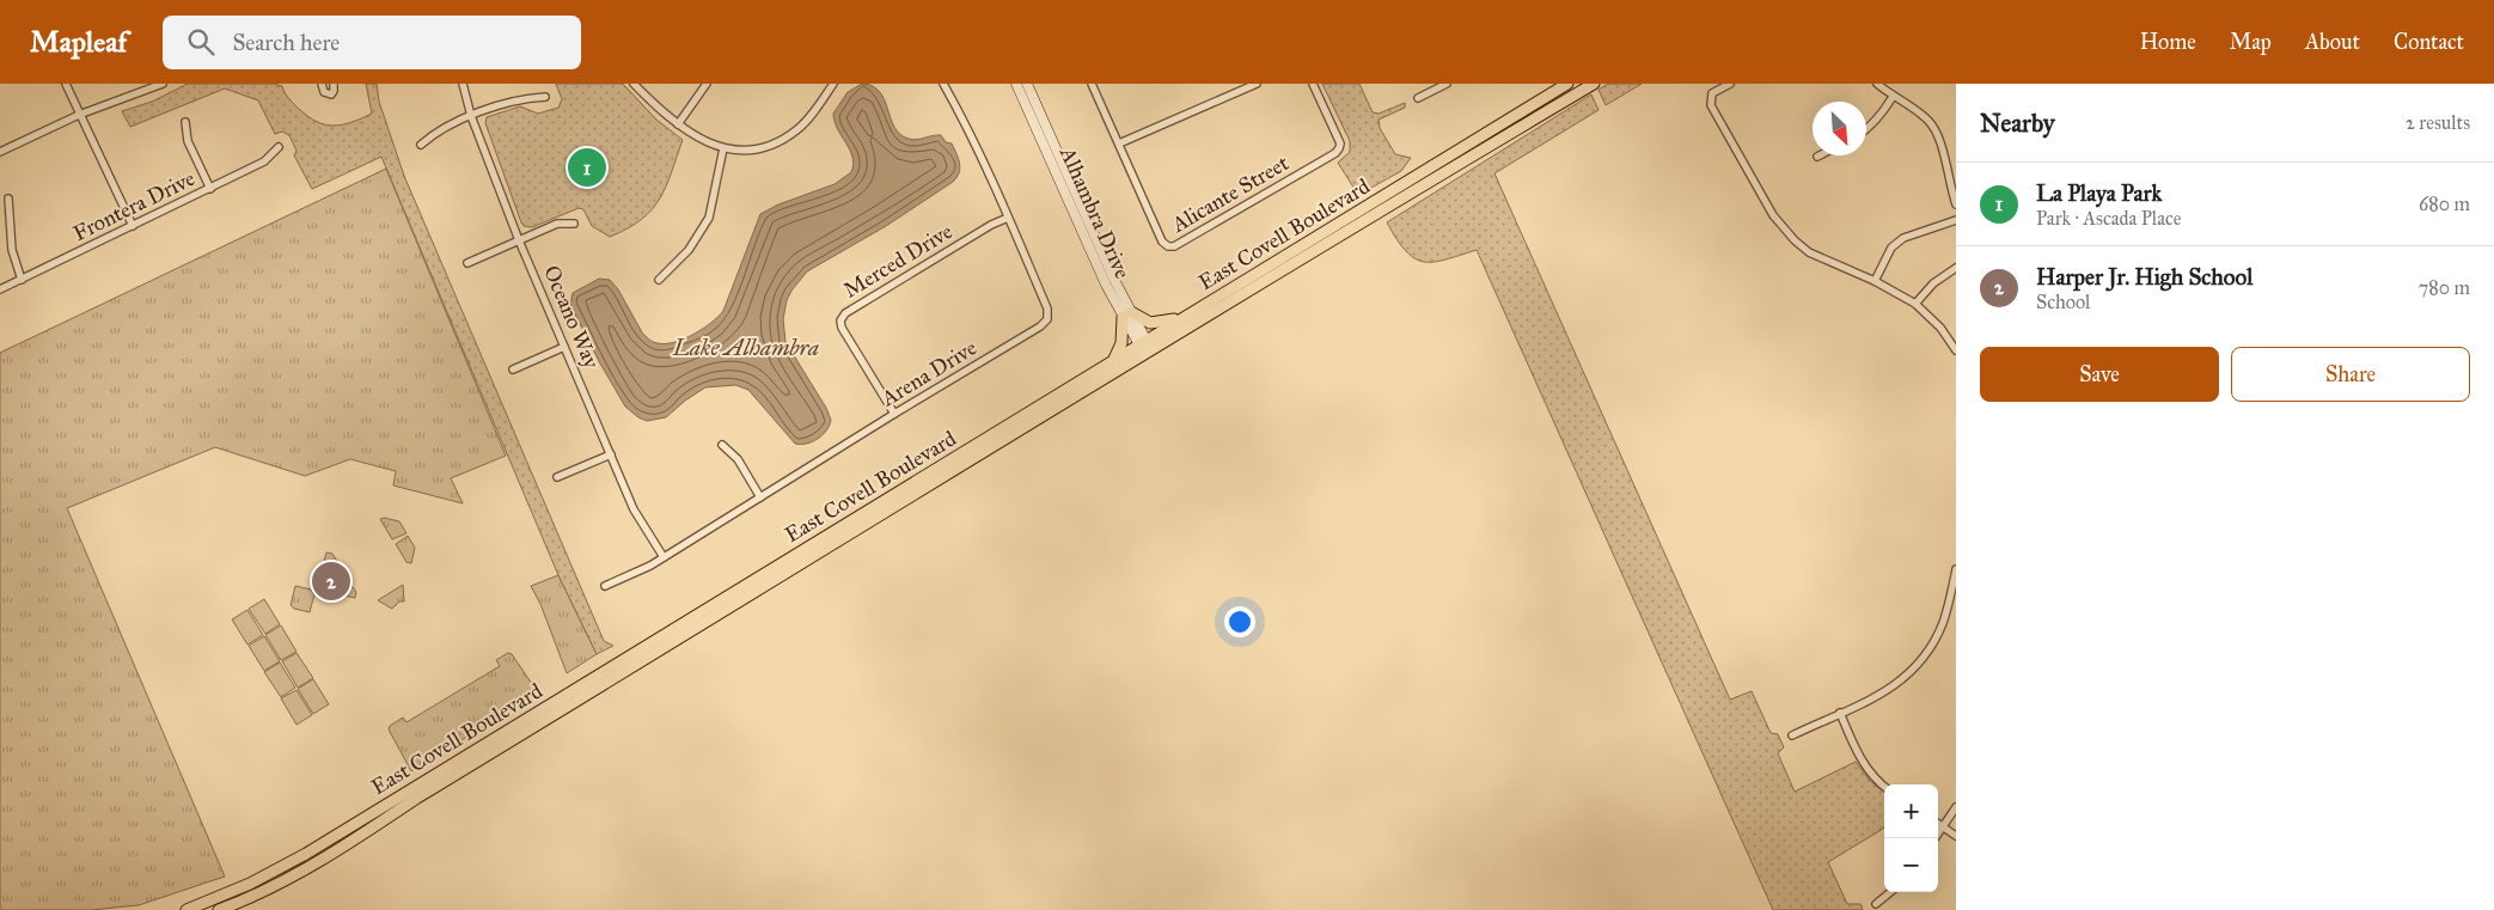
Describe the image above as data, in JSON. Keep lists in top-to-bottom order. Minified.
{"streets":{"main road":["Alhambra Drive","East Covell Boulevard"],"street":["Alicante Street","Frontera Drive","Merced Drive","Oceano Way","Arena Drive"]},"crossings":[["Alhambra Drive","East Covell Boulevard"],["Merced Drive","Arena Drive"],["Oceano Way","Arena Drive"]],"water":["Lake Alhambra"],"north":"bottom right","page":{"header":"Mapleaf","search":"Search here","nav":["Home","Map","About","Contact"],"heading":["Nearby","2 results"],"pins":["1","2"],"list":[{"mark":"1","name":"La Playa Park","note":"Park · Ascada Place","value":"680 m"},{"mark":"2","name":"Harper Jr. High School","note":"School","value":"780 m"}],"buttons":["Save","Share"],"map_buttons":["+","−"]}}
